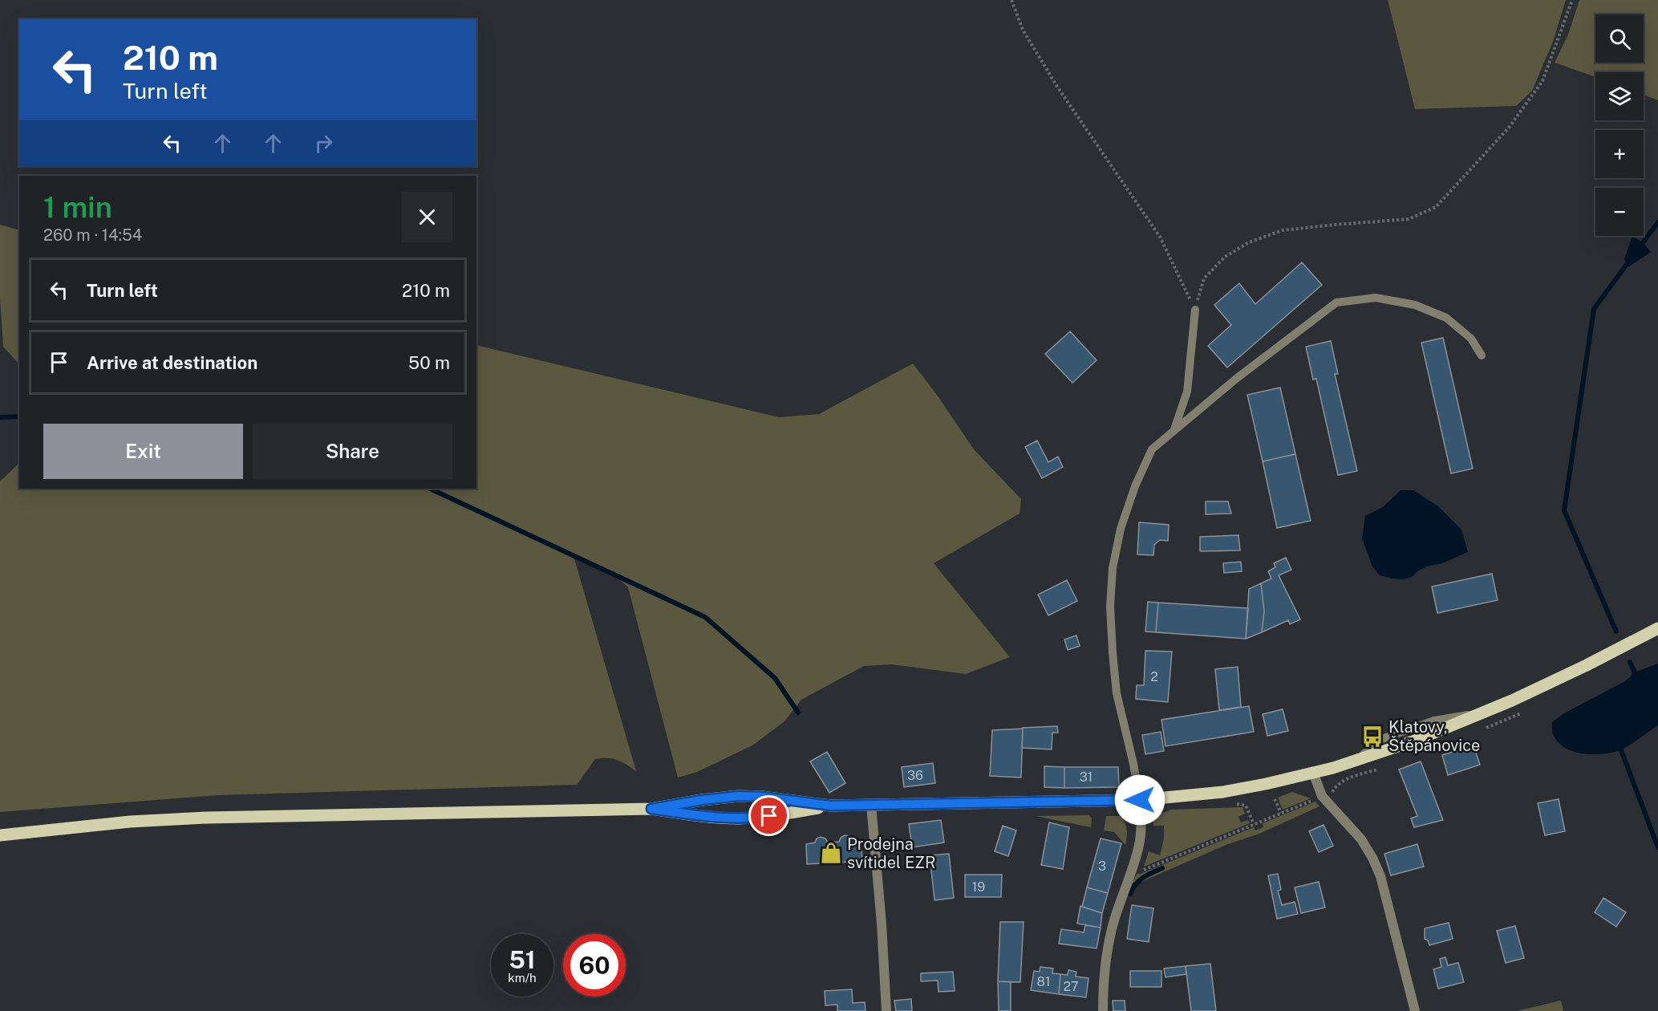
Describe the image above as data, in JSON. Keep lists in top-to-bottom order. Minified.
{"places":{"bus stop":["Klatovy, Štěpánovice"],"shop":["Prodejna svítidel EZR"]},"house_numbers":["2","36","31","3","19","81","27"],"page":{"map_buttons":["+","−"],"turn":["210 m","Turn left"],"heading":["1 min","260 m · 14:54"],"list":[{"name":"Turn left","value":"210 m"},{"name":"Arrive at destination","value":"50 m"}],"buttons":["Exit","Share"],"speed":"51 km/h","limit":"60"}}
